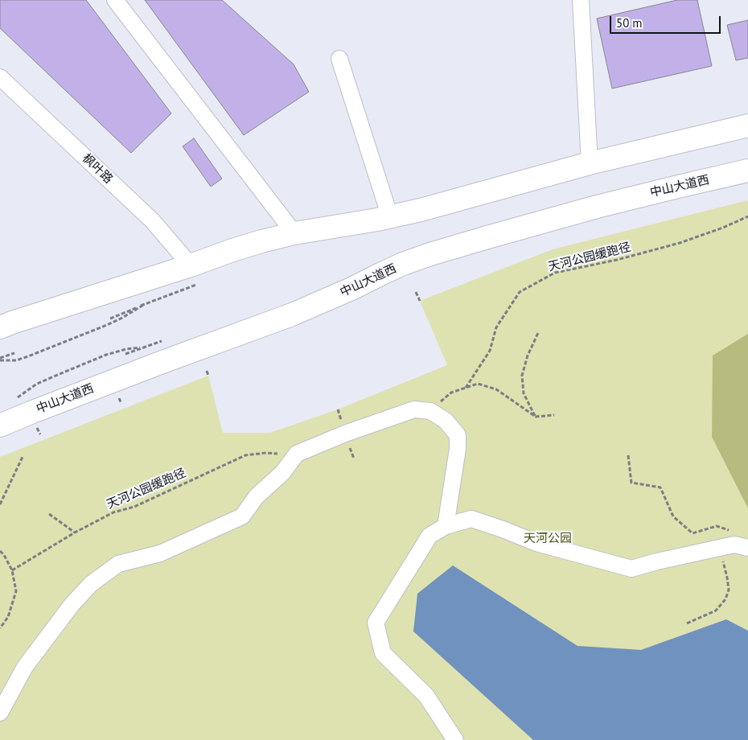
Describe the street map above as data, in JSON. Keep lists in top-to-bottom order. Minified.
{"streets":{"highway":["中山大道西"],"street":["枫叶路"],"path":["天河公园缓跑径"]},"parks":["天河公园"],"scale_bar":"50 m"}
